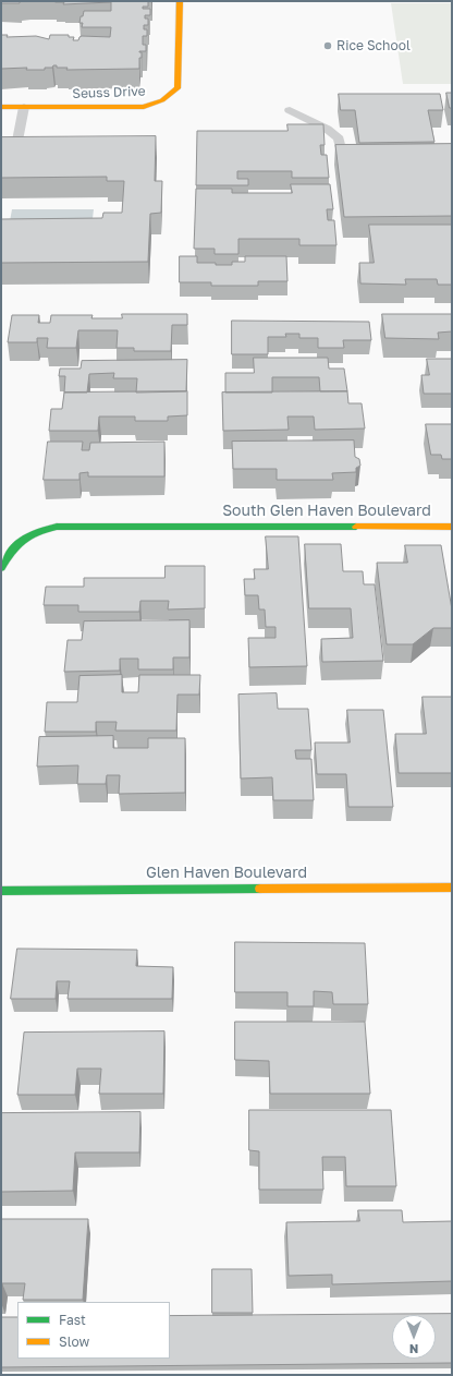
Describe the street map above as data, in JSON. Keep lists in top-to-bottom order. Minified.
{"streets":{"street":["Seuss Drive","South Glen Haven Boulevard","Glen Haven Boulevard"]},"places":["Rice School"],"legend":["Fast","Slow"],"north":"bottom"}
